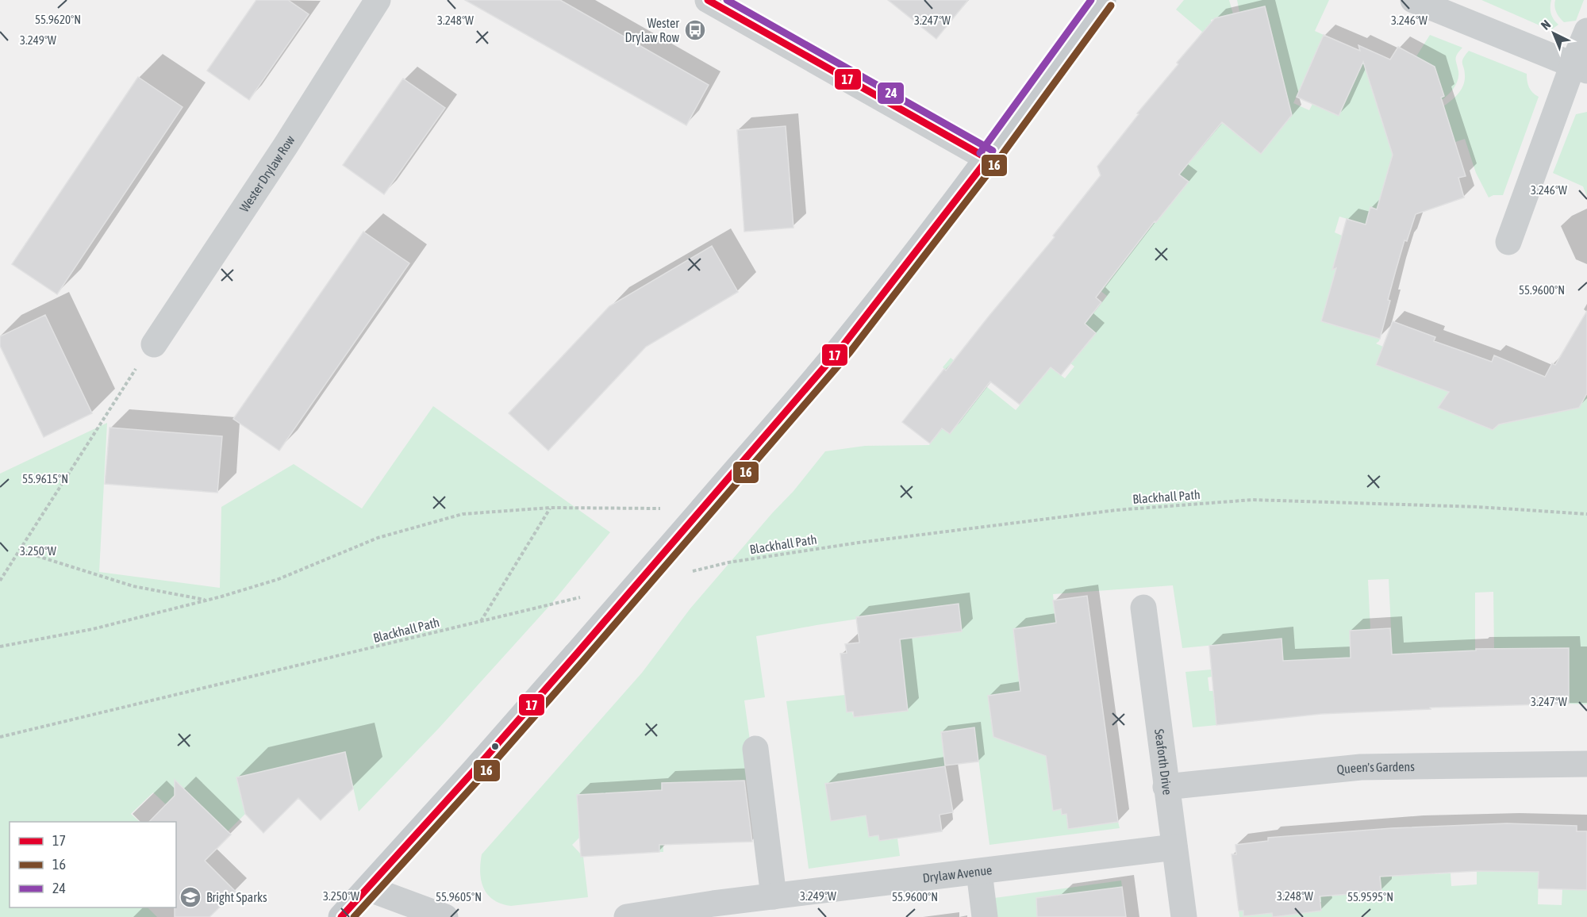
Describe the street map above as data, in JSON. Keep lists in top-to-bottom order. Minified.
{"streets":{"street":["Wester Drylaw Row","Seaforth Drive","Queen's Gardens","Drylaw Avenue"],"path":["Blackhall Path"]},"crossings":[["Seaforth Drive","Queen's Gardens"],["Seaforth Drive","Drylaw Avenue"]],"places":{"bus stop":["Wester Drylaw Row"],"school or university":["Bright Sparks"]},"lines":["transit line 17","transit line 24","transit line 16"],"legend":["17","16","24"],"north":"top left","coordinates":["55.9620°N","3.247°W","3.248°W","3.246°W","3.249°W","55.9600°N","55.9615°N","3.250°W","55.9605°N","55.9595°N"]}
